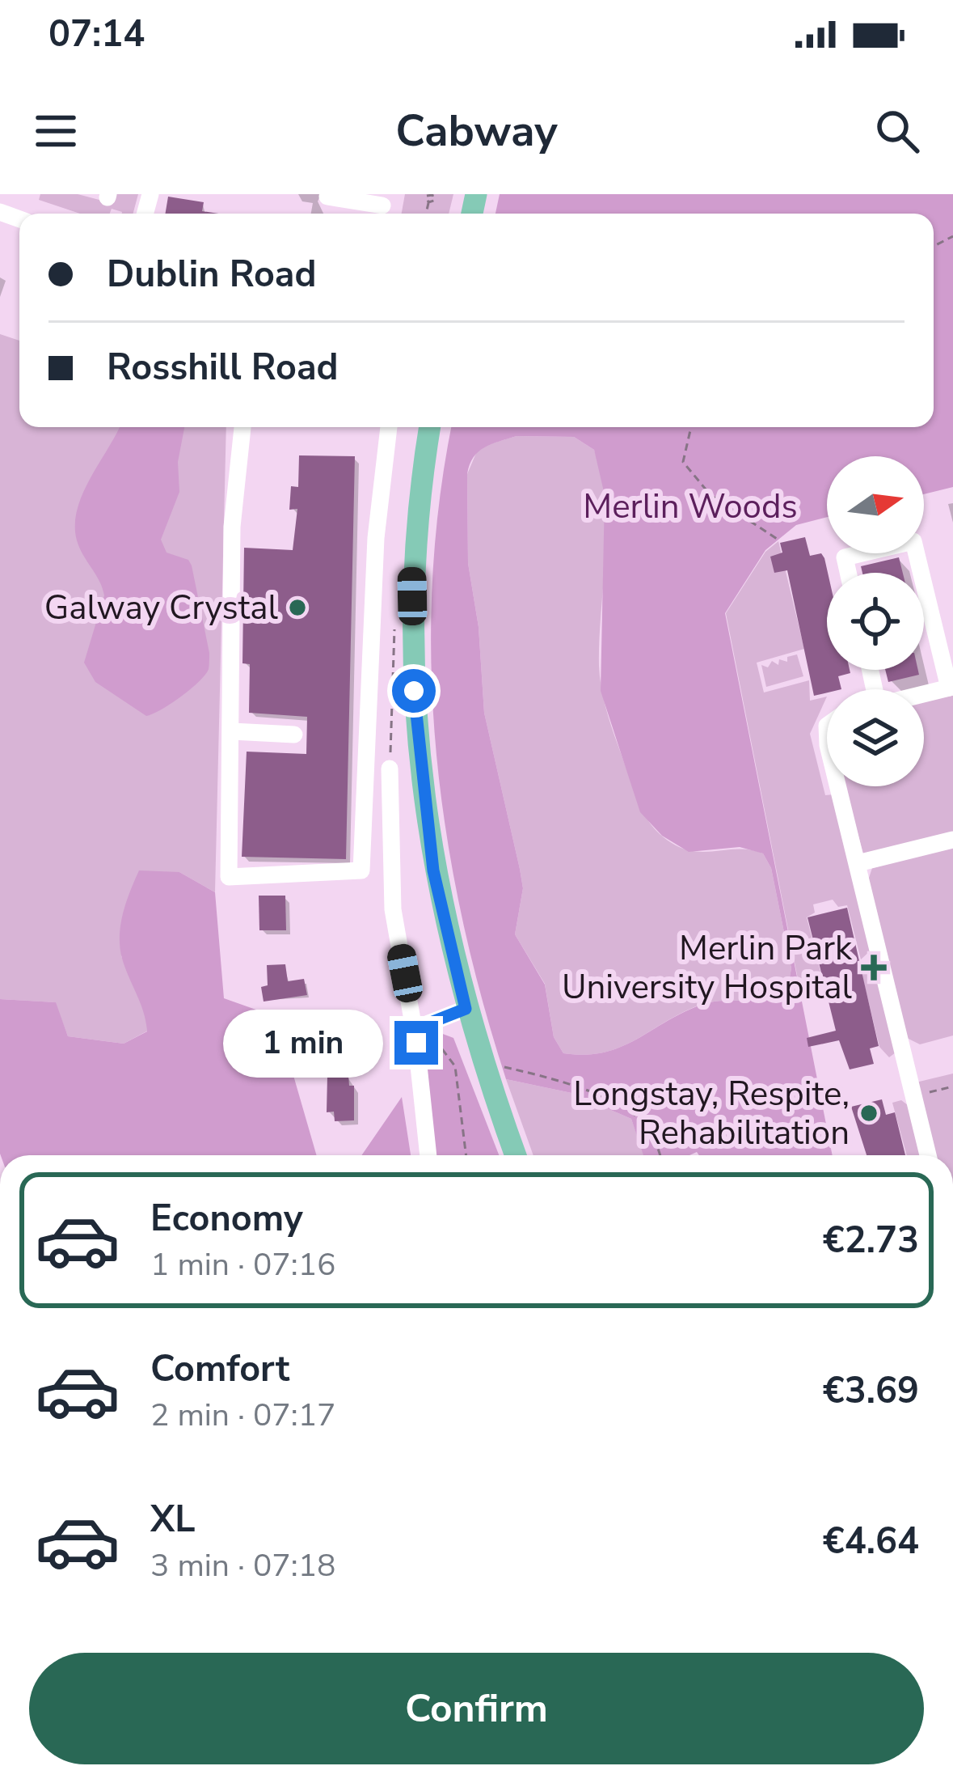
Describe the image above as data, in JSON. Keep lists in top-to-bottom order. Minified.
{"parks":["Merlin Woods"],"places":{"other":["Galway Crystal","Longstay, Respite, Rehabilitation"],"health":["Merlin Park University Hospital"]},"north":"right","page":{"status":"07:14","header":"Cabway","banner":["Dublin Road","Rosshill Road"],"bubble":"1 min","list":[{"name":"Economy","note":"1 min · 07:16","value":"€2.73"},{"name":"Comfort","note":"2 min · 07:17","value":"€3.69"},{"name":"XL","note":"3 min · 07:18","value":"€4.64"}],"buttons":"Confirm"}}
